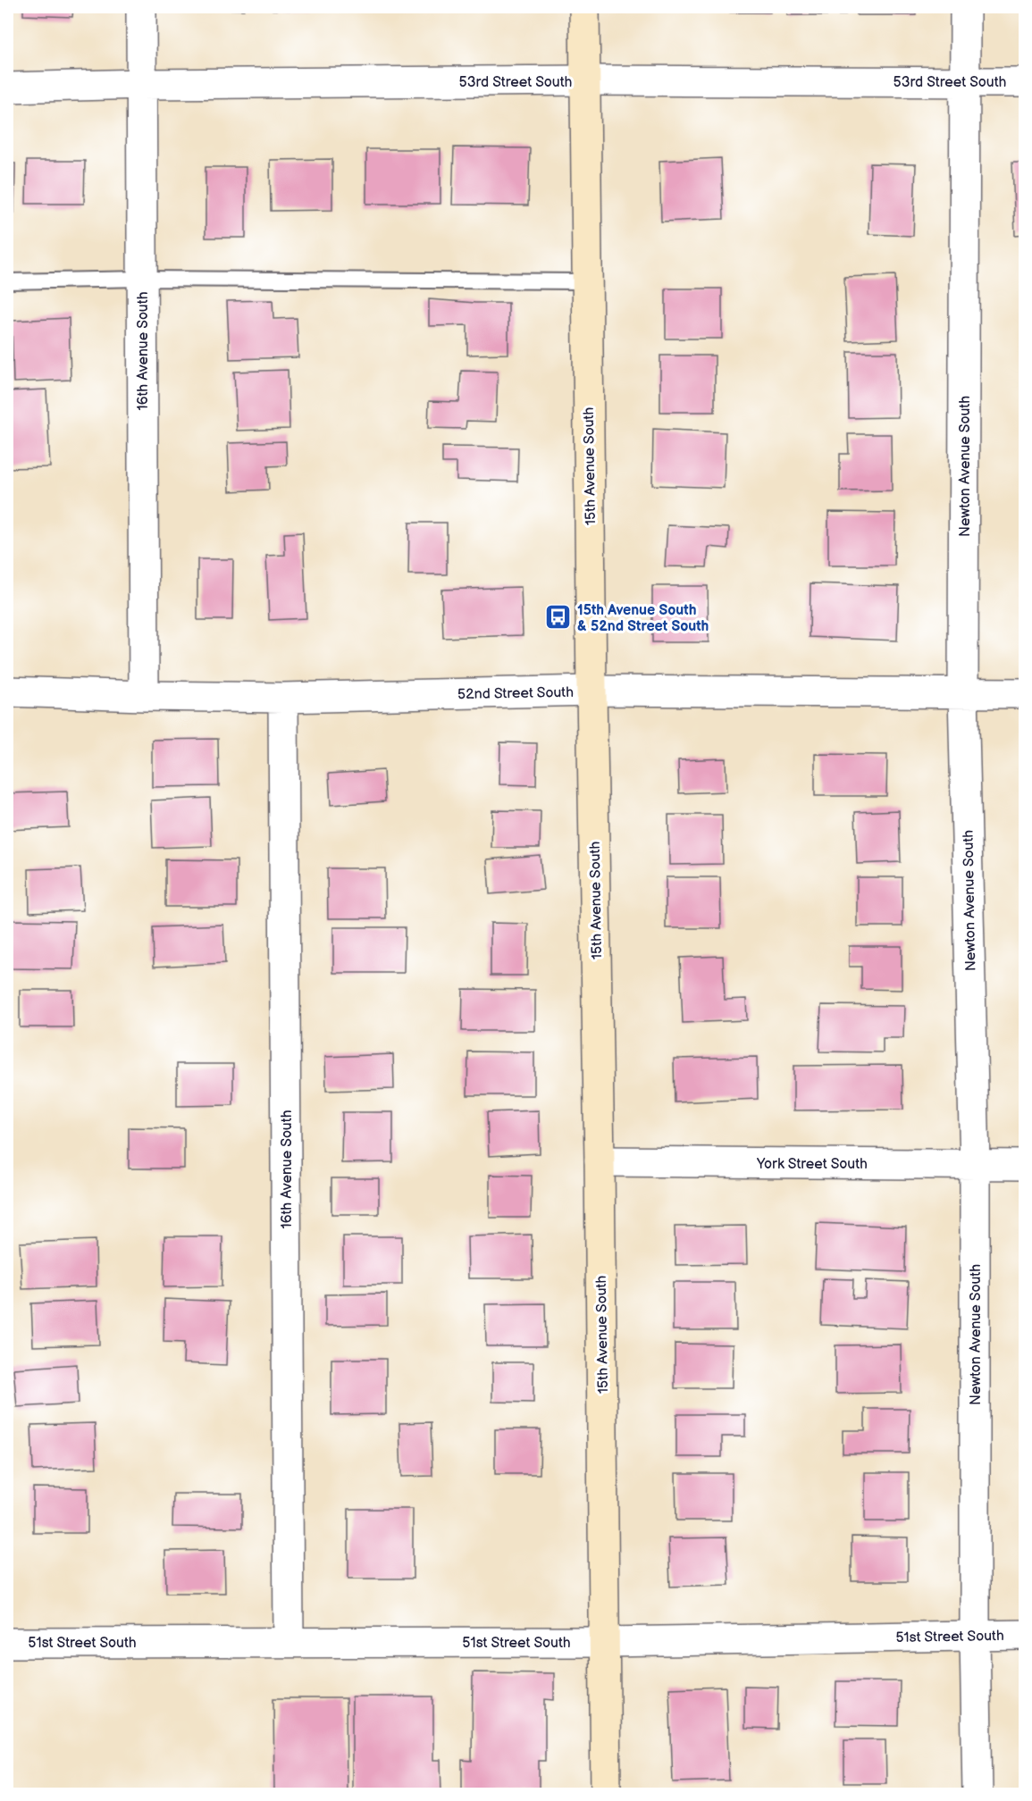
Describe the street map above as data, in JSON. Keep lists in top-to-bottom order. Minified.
{"streets":{"street":["53rd Street South","16th Avenue South","15th Avenue South","Newton Avenue South","52nd Street South","York Street South","51st Street South"]},"crossings":[["53rd Street South","16th Avenue South"],["53rd Street South","15th Avenue South"],["53rd Street South","Newton Avenue South"],["16th Avenue South","52nd Street South"],["16th Avenue South","51st Street South"],["15th Avenue South","52nd Street South"],["15th Avenue South","York Street South"],["15th Avenue South","51st Street South"],["Newton Avenue South","52nd Street South"],["Newton Avenue South","York Street South"],["Newton Avenue South","51st Street South"]],"places":{"bus stop":["15th Avenue South & 52nd Street South"]}}
